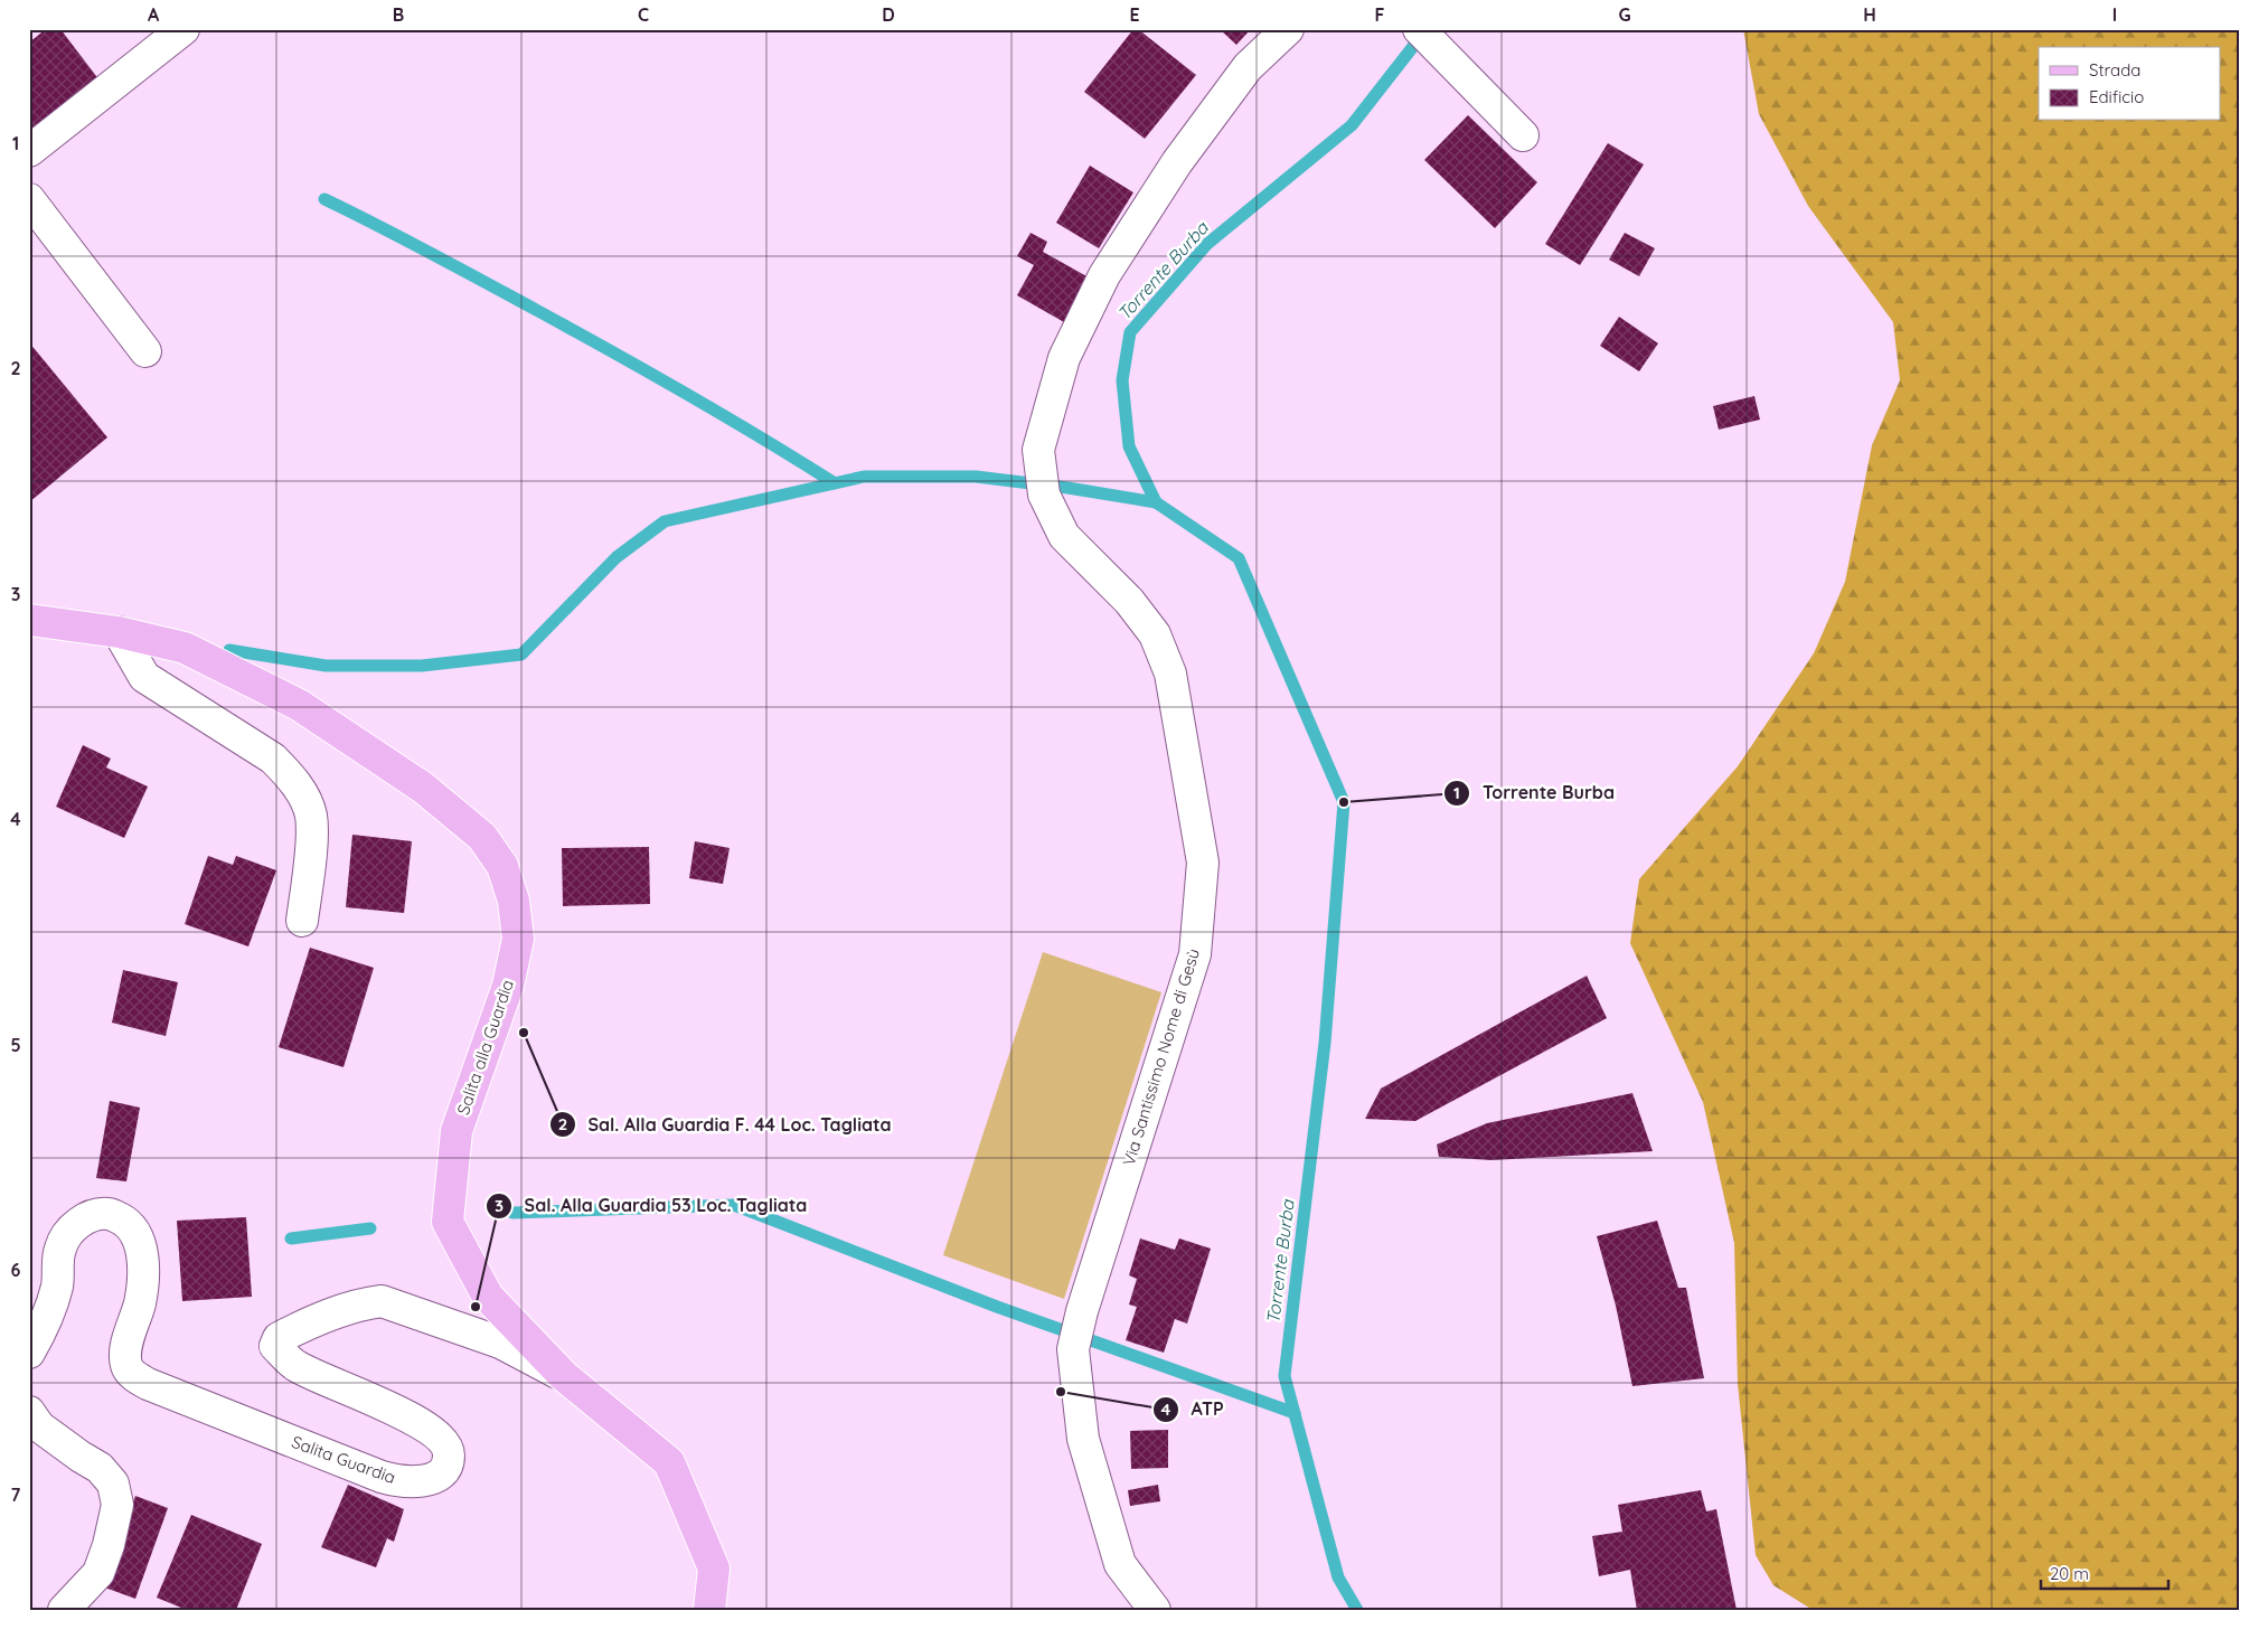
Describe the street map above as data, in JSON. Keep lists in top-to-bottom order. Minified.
{"streets":{"main road":["Salita alla Guardia"],"street":["Via Santissimo Nome di Gesù","Salita Guardia"]},"crossings":[["Salita alla Guardia","Salita Guardia"]],"water":["Torrente Burba"],"places":["Torrente Burba","Sal. Alla Guardia F. 44 Loc. Tagliata","Sal. Alla Guardia 53 Loc. Tagliata","ATP"],"legend":["Strada","Edificio"],"scale_bar":"20 m","grid":{"columns":["A","B","C","D","E","F","G","H","I"],"rows":["1","2","3","4","5","6","7"]}}
